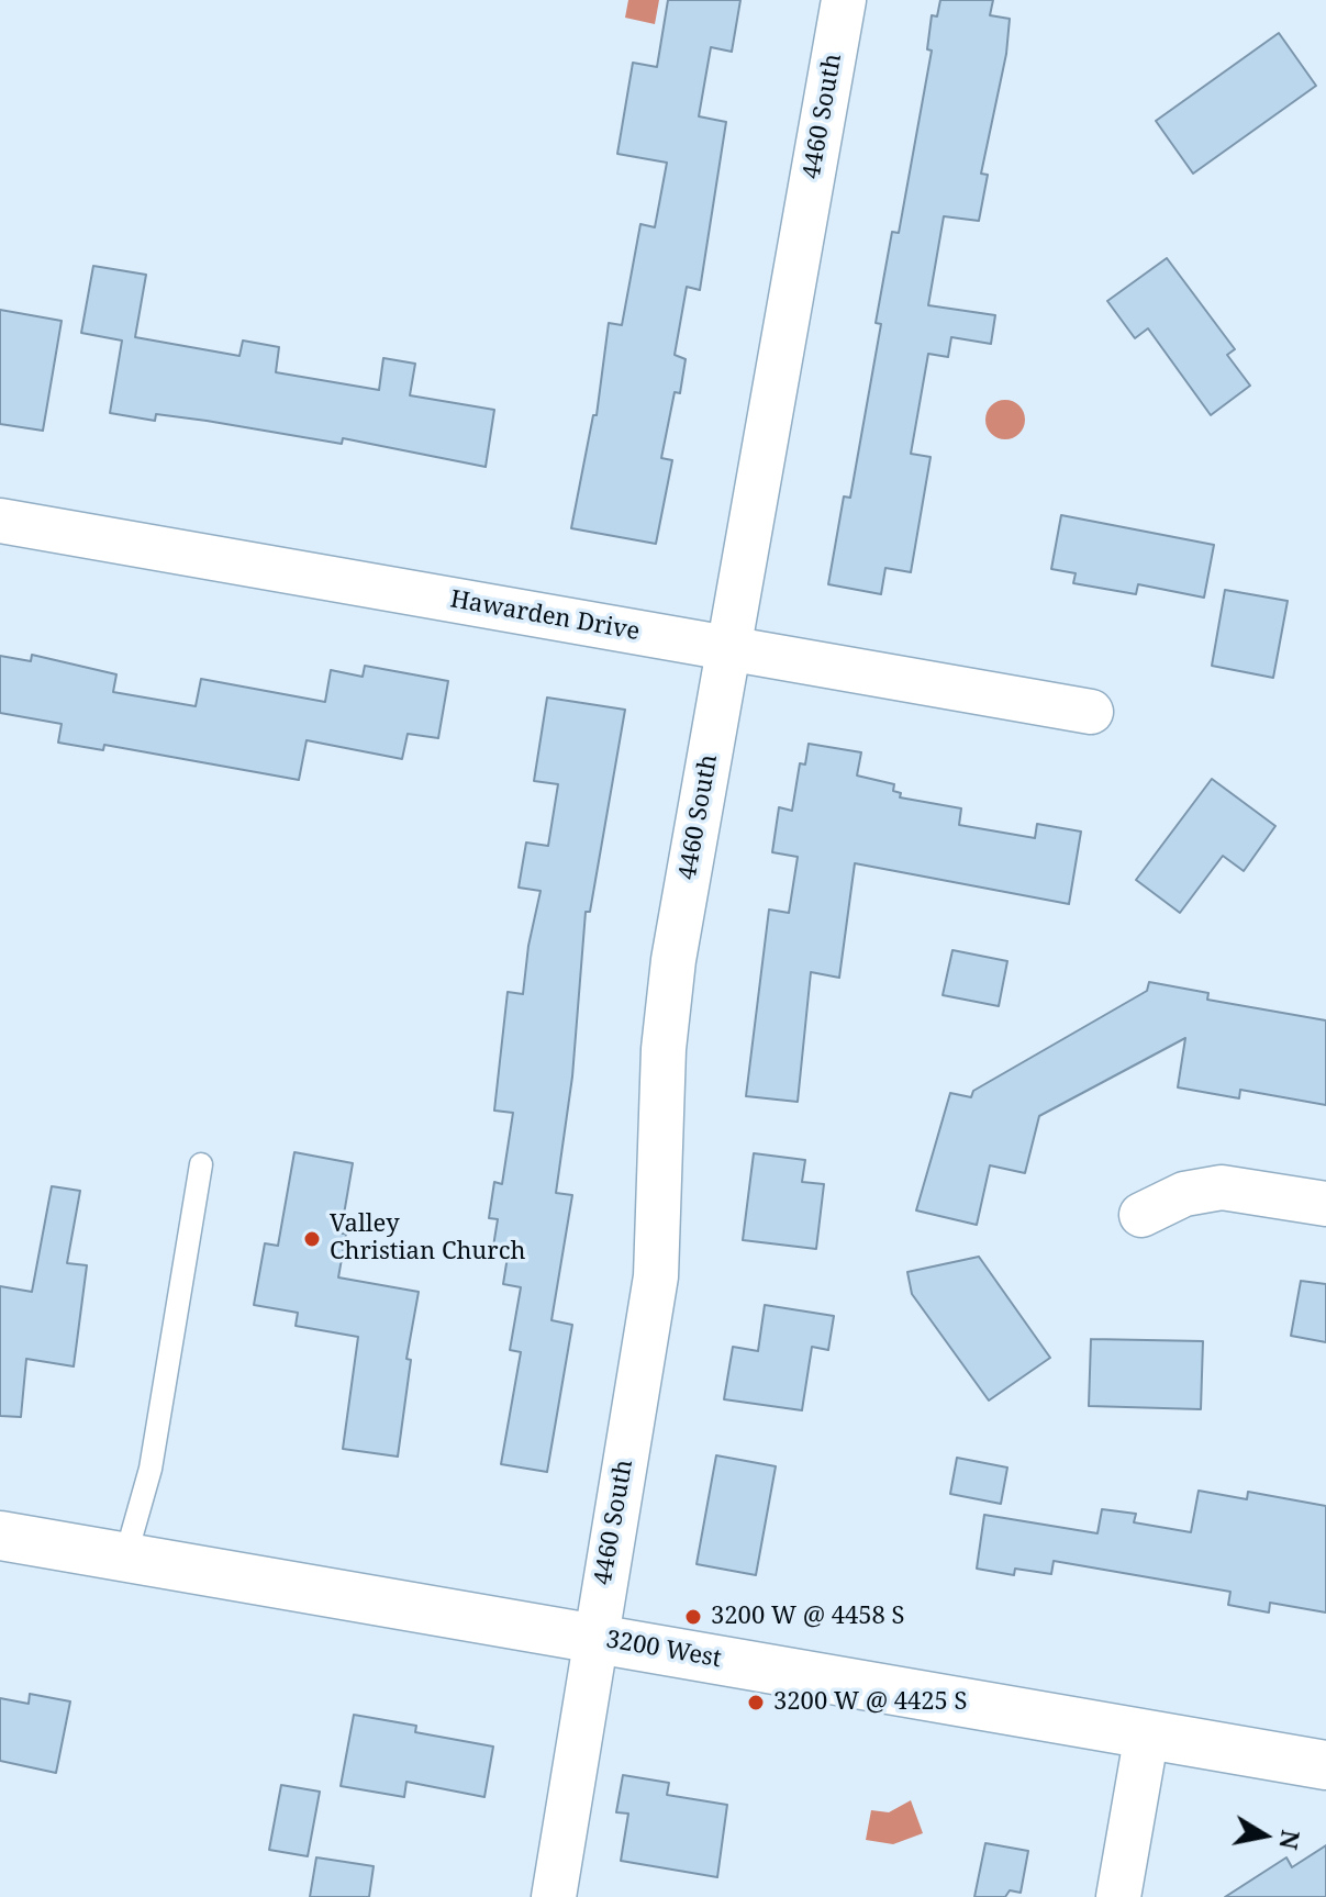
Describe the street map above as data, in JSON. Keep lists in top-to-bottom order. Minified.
{"streets":{"street":["4460 South","Hawarden Drive","3200 West"]},"crossings":[["4460 South","Hawarden Drive"],["4460 South","3200 West"]],"places":["Valley Christian Church","3200 W @ 4458 S","3200 W @ 4425 S"],"north":"right"}
